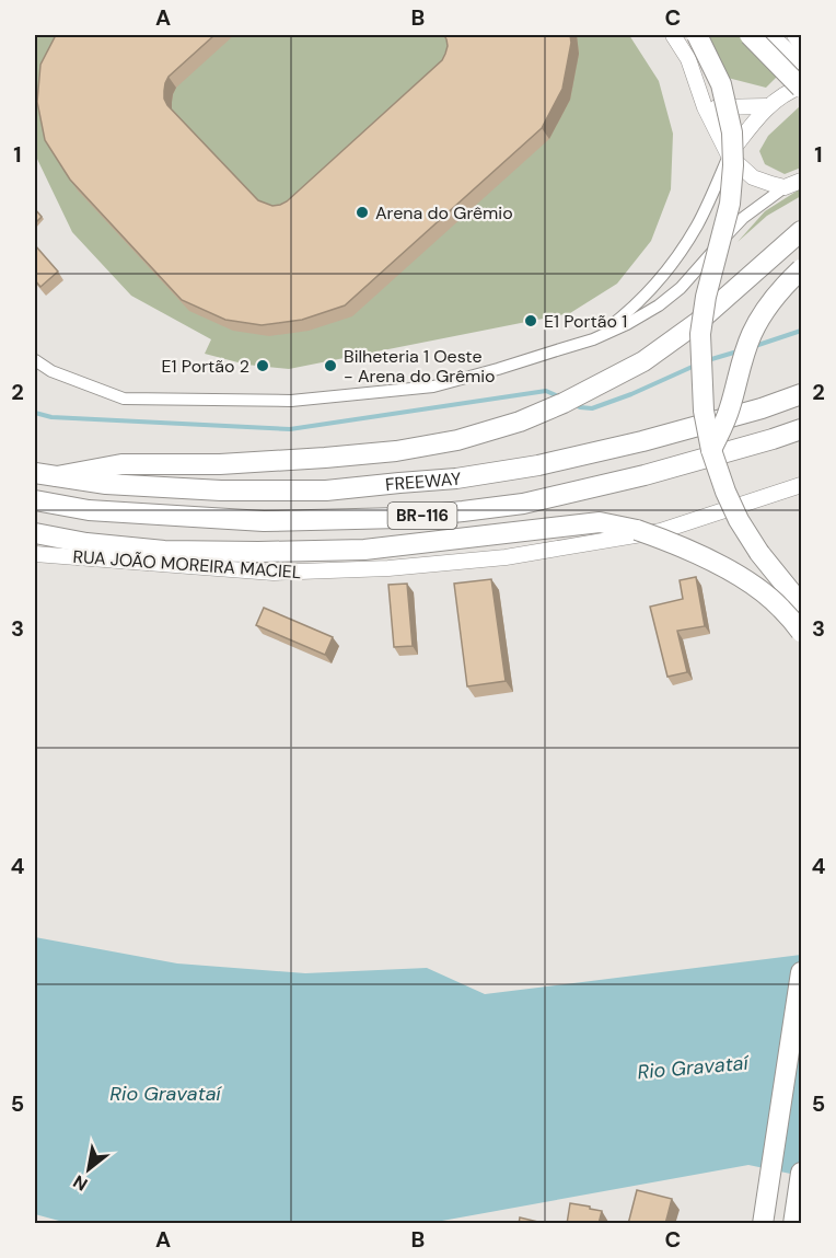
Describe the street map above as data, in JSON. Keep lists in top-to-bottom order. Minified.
{"streets":{"highway":["FREEWAY","BR-116"],"street":["RUA JOÃO MOREIRA MACIEL"]},"water":["Rio Gravataí"],"places":["Arena do Grêmio","E1 Portão 1","E1 Portão 2","Bilheteria 1 Oeste - Arena do Grêmio"],"north":"bottom left","grid":{"columns":["A","B","C"],"rows":["1","2","3","4","5"]}}
